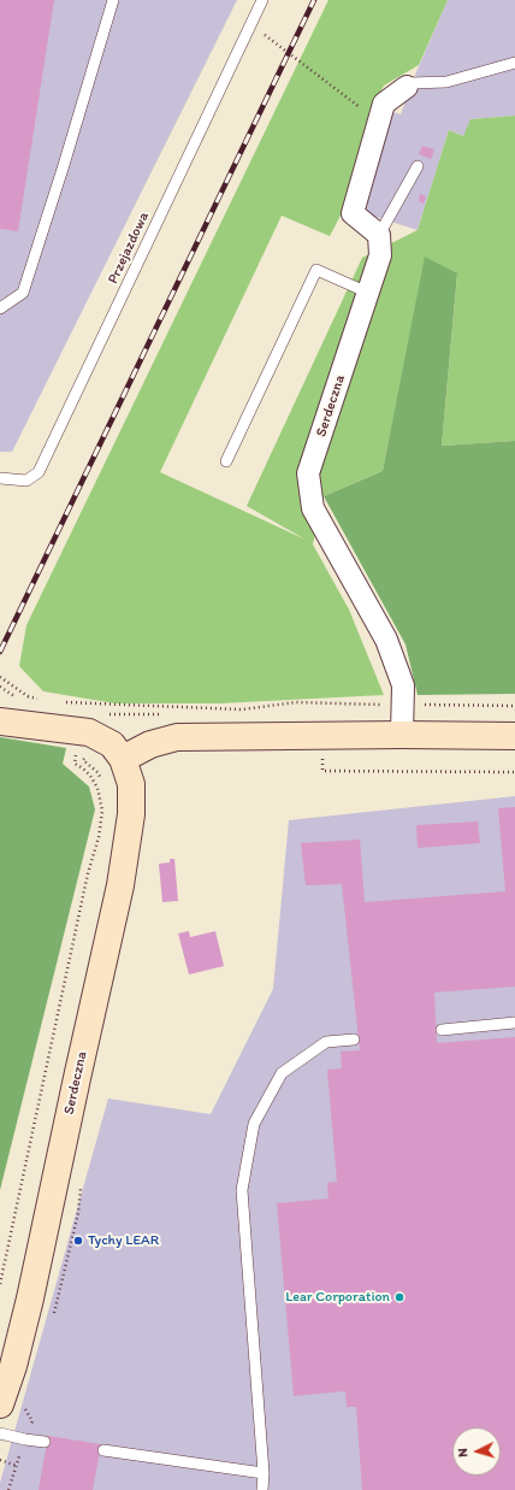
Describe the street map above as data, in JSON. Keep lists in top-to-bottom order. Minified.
{"streets":{"street":["Serdeczna"],"lane":["Przejazdowa"]},"places":["Tychy LEAR","Lear Corporation"],"north":"left"}
